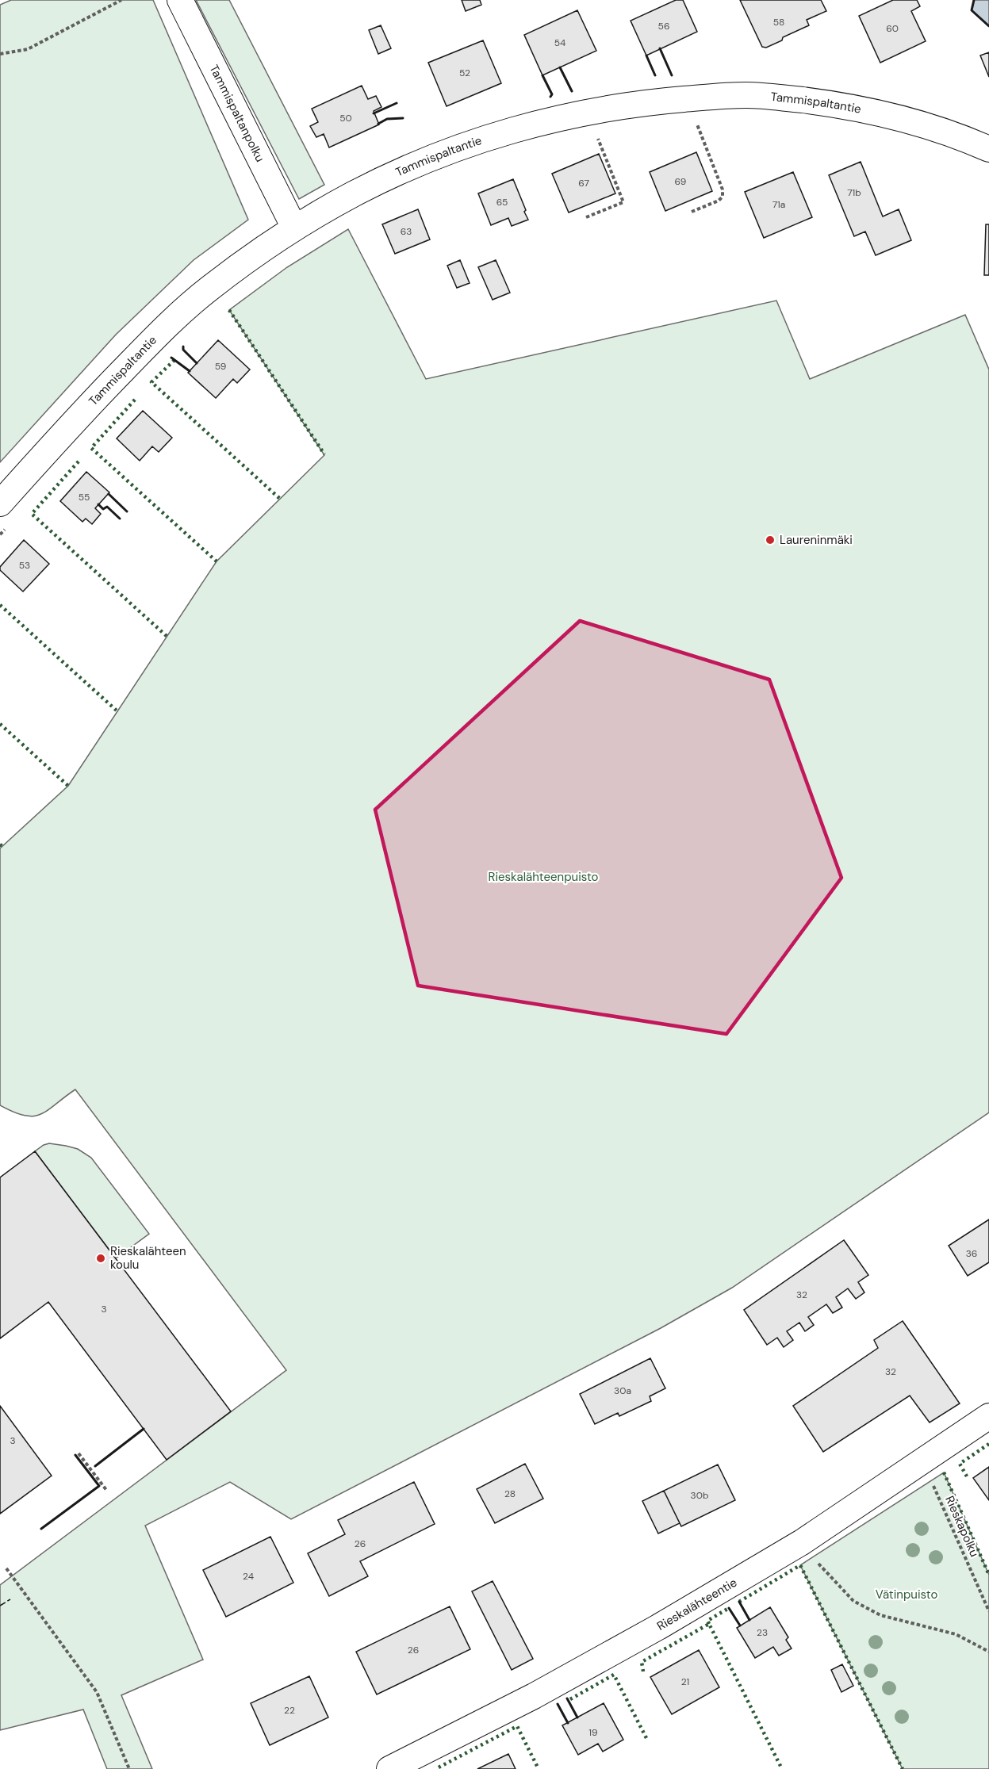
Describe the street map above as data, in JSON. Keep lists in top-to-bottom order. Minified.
{"streets":{"street":["Tammispaltantie","Tammispaltanpolku","Rieskalähteentie"],"path":["Rieskapolku"]},"crossings":[["Tammispaltantie","Tammispaltanpolku"],["Rieskapolku","Rieskalähteentie"]],"parks":["Rieskalähteenpuisto","Vätinpuisto"],"places":["Laureninmäki","Rieskalähteen koulu"],"house_numbers":["58","56","60","54","52","50","69","67","71b","65","71a","63","59","55","53","36","32","3","32","30a","3","28","30b","26","24","23","26","21","22","19"]}
